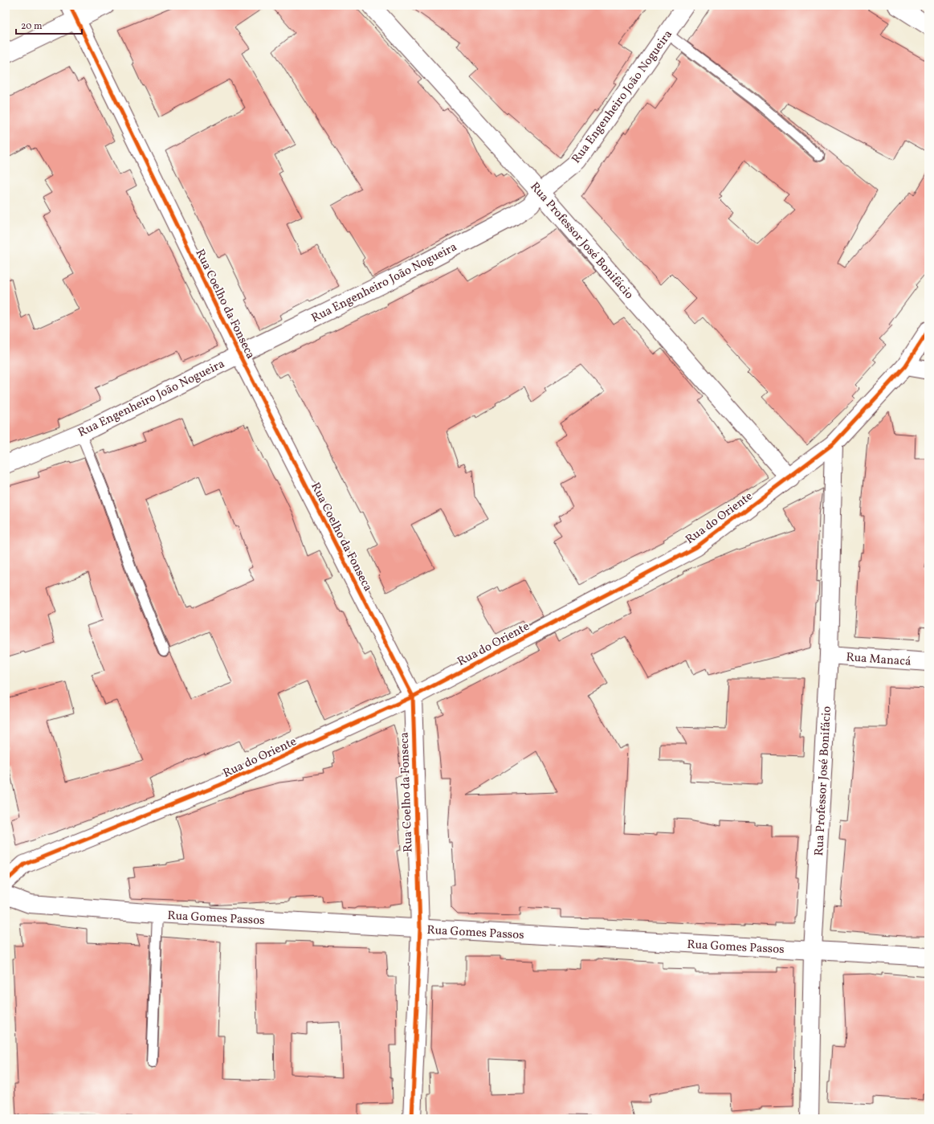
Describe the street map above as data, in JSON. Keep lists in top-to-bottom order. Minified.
{"streets":{"street":["Rua Engenheiro João Nogueira","Rua Professor José Bonifácio","Rua Coelho da Fonseca","Rua do Oriente","Rua Manacá","Rua Gomes Passos"]},"crossings":[["Rua Engenheiro João Nogueira","Rua Professor José Bonifácio"],["Rua Engenheiro João Nogueira","Rua Coelho da Fonseca"],["Rua Professor José Bonifácio","Rua do Oriente"],["Rua Professor José Bonifácio","Rua Manacá"],["Rua Professor José Bonifácio","Rua Gomes Passos"],["Rua Coelho da Fonseca","Rua do Oriente"],["Rua Coelho da Fonseca","Rua Gomes Passos"]],"scale_bar":"20 m"}
